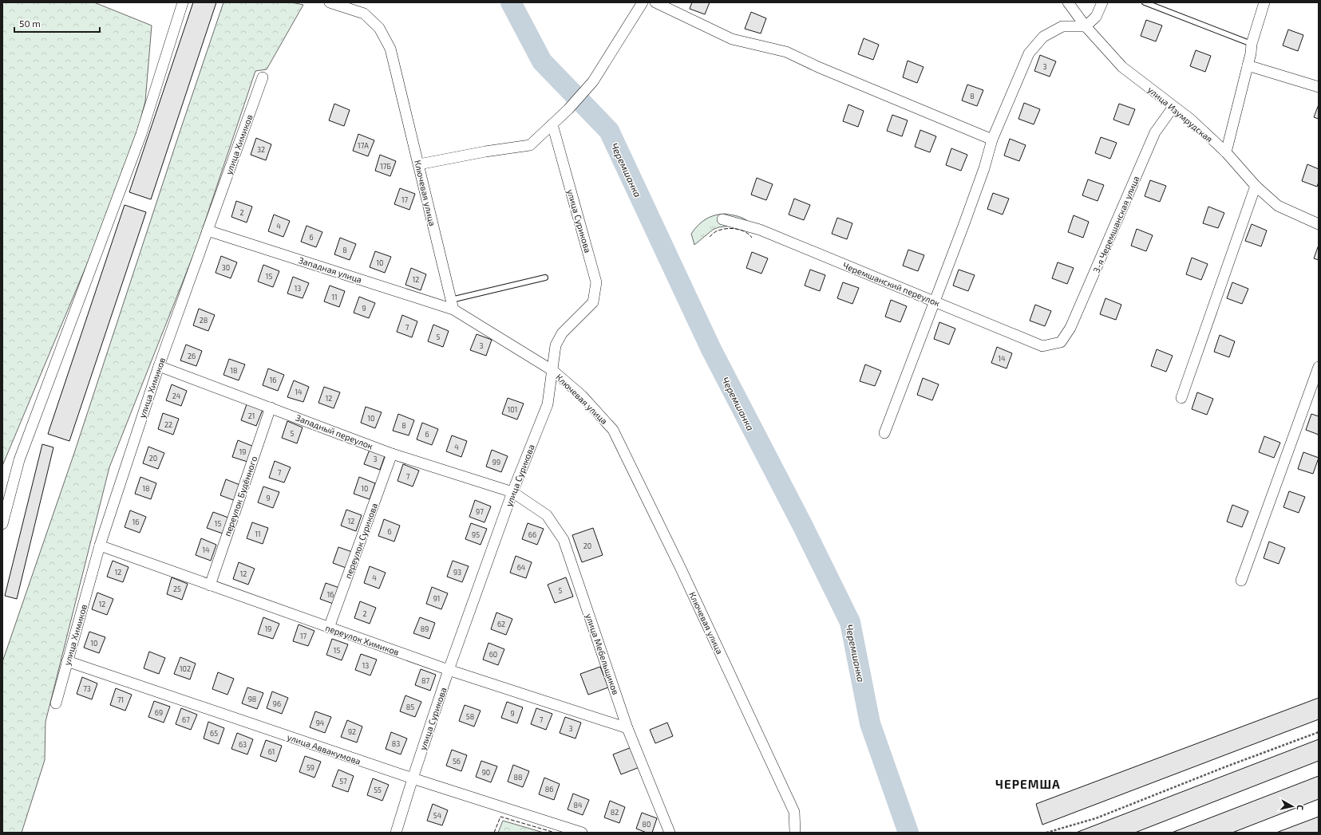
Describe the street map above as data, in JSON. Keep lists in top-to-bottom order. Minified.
{"streets":{"street":["улица Изумрудская","улица Химиков","Ключевая улица","улица Сурикова","3-я Черемшанская улица","Западная улица","Черемшанский переулок","Западный переулок","переулок Будённого","переулок Сурикова","переулок Химиков","улица Мебельщиков","улица Аввакумова"]},"crossings":[["улица Изумрудская","3-я Черемшанская улица"],["улица Химиков","Западная улица"],["улица Химиков","Западный переулок"],["улица Химиков","переулок Химиков"],["улица Химиков","улица Аввакумова"],["Ключевая улица","улица Сурикова"],["Ключевая улица","Западная улица"],["улица Сурикова","Западный переулок"],["улица Сурикова","переулок Химиков"],["улица Сурикова","улица Мебельщиков"],["улица Сурикова","улица Аввакумова"],["3-я Черемшанская улица","Черемшанский переулок"],["Западный переулок","переулок Будённого"],["Западный переулок","переулок Сурикова"],["Западный переулок","улица Мебельщиков"],["переулок Будённого","переулок Химиков"],["переулок Сурикова","переулок Химиков"],["переулок Химиков","улица Мебельщиков"]],"districts":["ЧЕРЕМША"],"water":["Черемшанка"],"house_numbers":["3","8","17А","32","17Б","17","2","4","6","8","10","30","15","12","13","11","9","28","7","5","3","26","14","18","16","14","24","12","101","21","10","22","8","5","6","4","19","20","3","99","7","7","18","10","9","97","12","16","15","6","11","95","66","20","14","64","12","93","12","4","25","5","16","91","12","2","62","19","89","17","10","15","60","13","102","87","73","98","71","96","85","69","9","58","67","7","94","3","92","65","83","63","61","56","59","90","88","57","86","55","84","82","54","80"],"scale_bar":"50 m","north":"right"}
